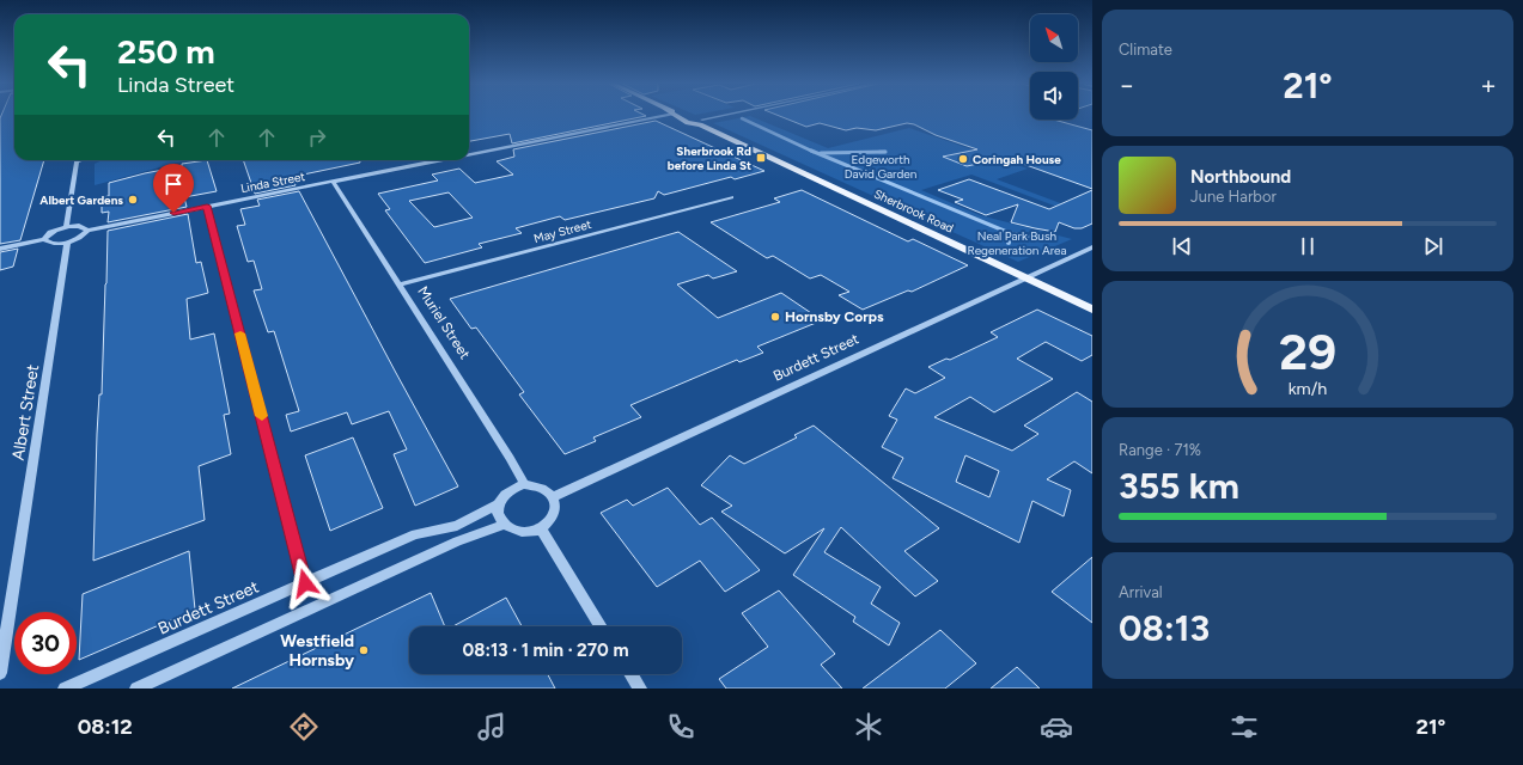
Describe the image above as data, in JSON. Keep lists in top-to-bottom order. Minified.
{"streets":{"main road":["Sherbrook Road"],"street":["Linda Street","May Street","Muriel Street","Burdett Street","Albert Street"]},"crossings":[["Linda Street","Muriel Street"],["Sherbrook Road","Burdett Street"],["May Street","Muriel Street"],["Muriel Street","Burdett Street"]],"parks":["Edgeworth David Garden","Neal Park Bush Regeneration Area"],"places":{"transit":["Sherbrook Rd before Linda St"],"other":["Coringah House","Albert Gardens","Hornsby Corps","Westfield Hornsby"]},"north":"top left","page":{"tile":["Climate",["Range · 71%","355 km"],["Arrival","08:13"]],"turn":["250 m","Linda Street"],"heat":["−","21°","+"],"song":["Northbound","June Harbor"],"limit":"30","trip":"08:13 · 1 min · 270 m","tabs":["08:12","21°"],"gauge":["29","km/h"]}}
